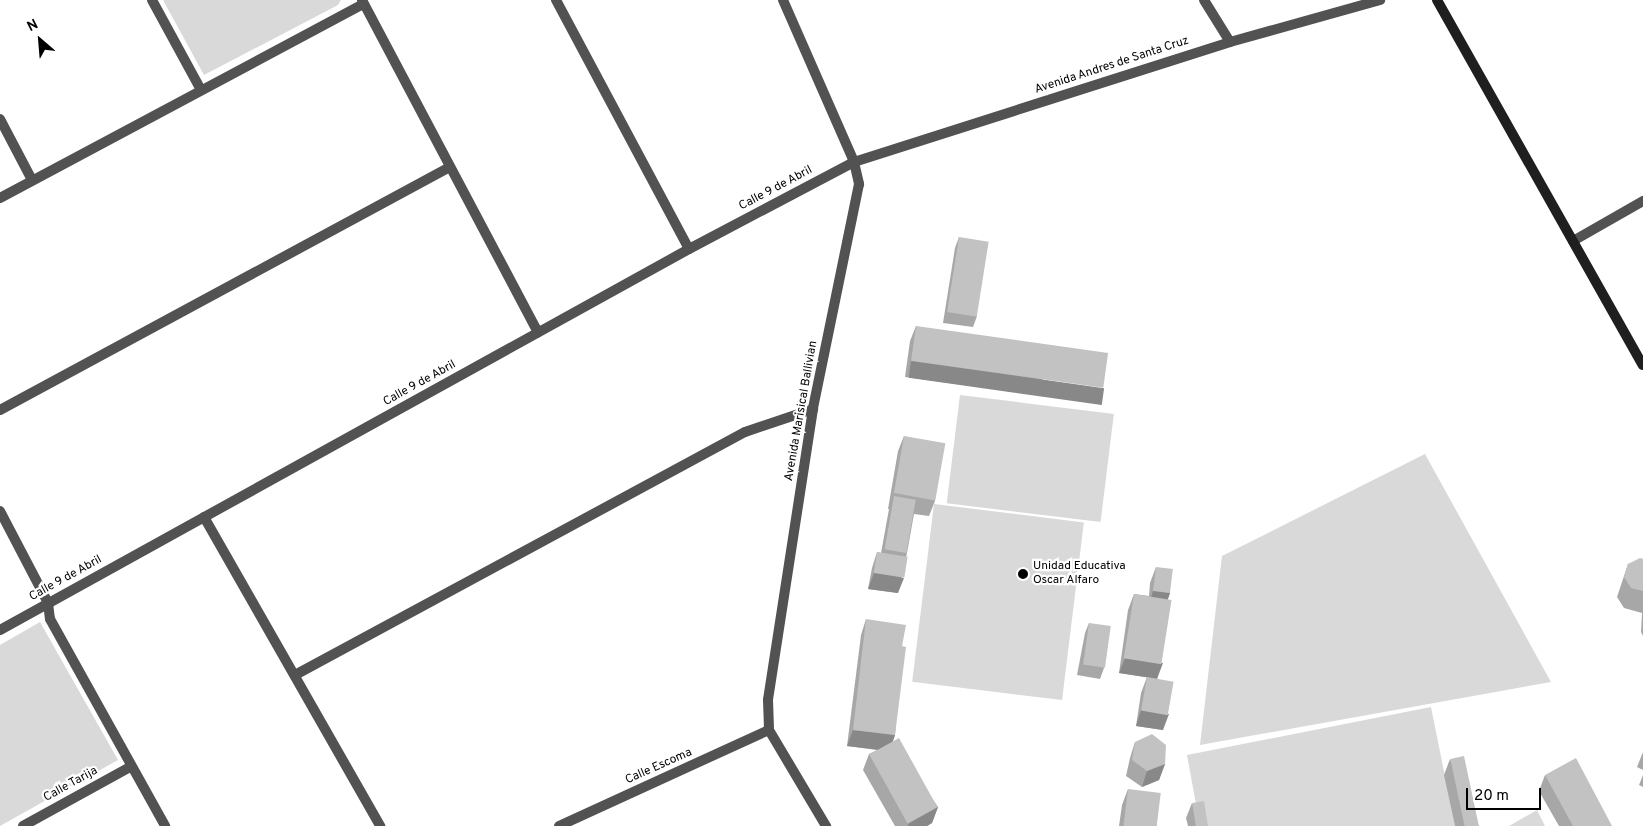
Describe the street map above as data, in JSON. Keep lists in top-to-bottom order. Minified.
{"streets":{"street":["Avenida Andres de Santa Cruz","Calle 9 de Abril","Avenida Marisical Ballivian","Calle Escoma","Calle Tarija"]},"crossings":[["Avenida Andres de Santa Cruz","Calle 9 de Abril"],["Avenida Andres de Santa Cruz","Avenida Marisical Ballivian"],["Calle 9 de Abril","Avenida Marisical Ballivian"],["Avenida Marisical Ballivian","Calle Escoma"]],"places":["Unidad Educativa Oscar Alfaro"],"scale_bar":"20 m","north":"top left"}
